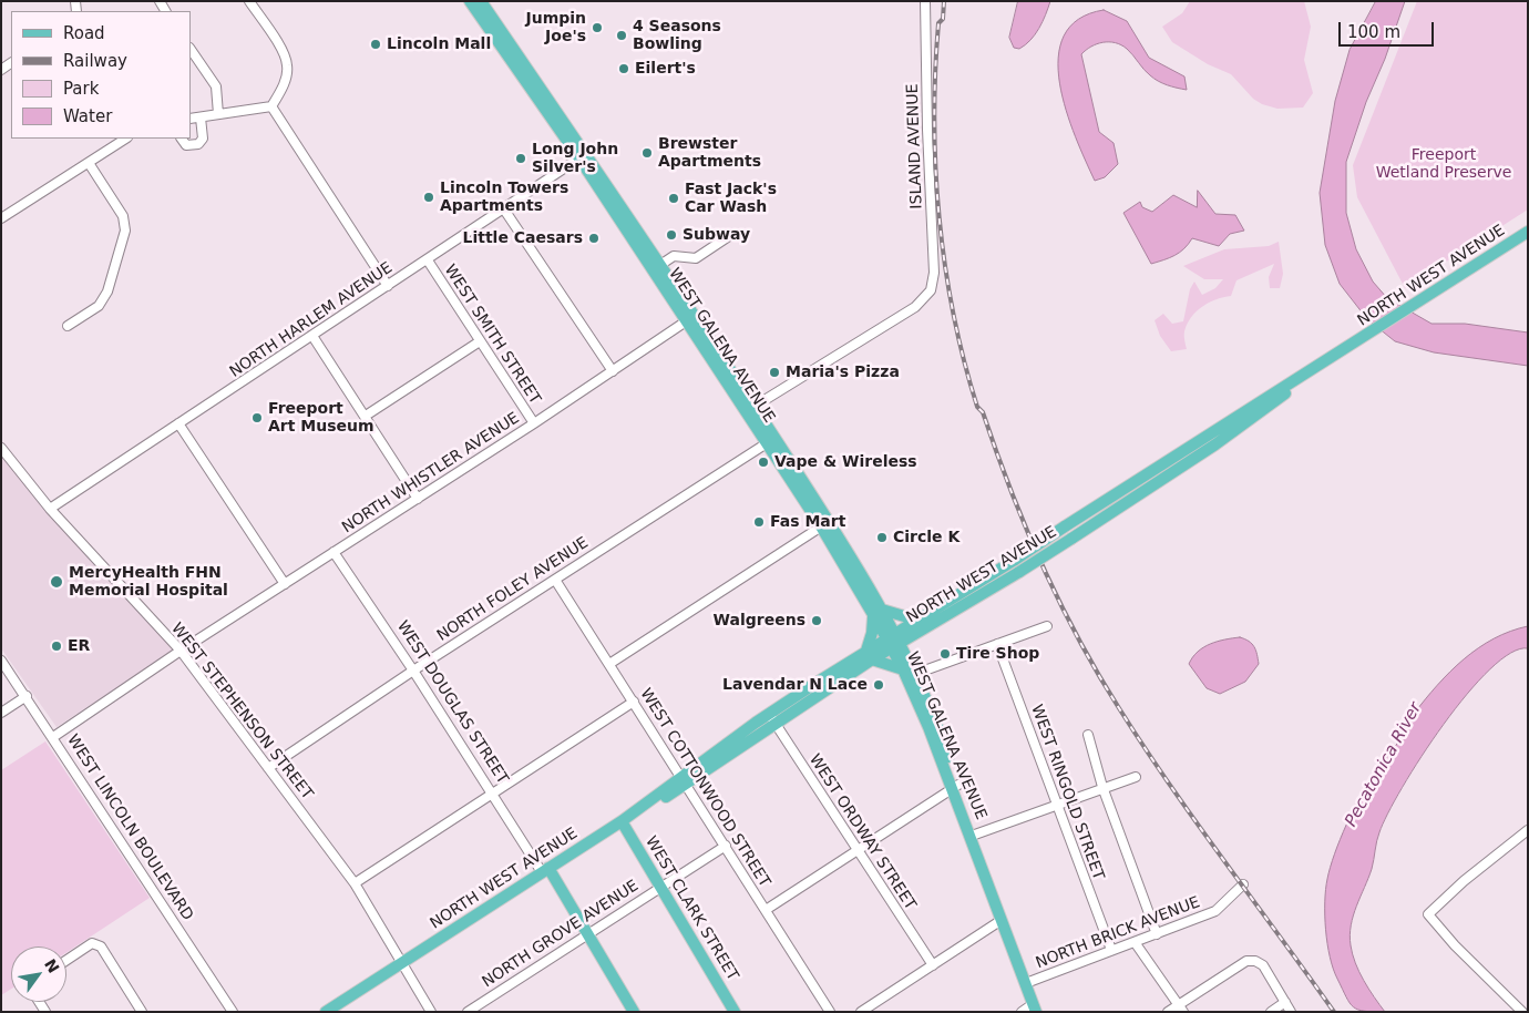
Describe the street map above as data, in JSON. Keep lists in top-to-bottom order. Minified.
{"streets":{"main road":["NORTH WEST AVENUE","WEST GALENA AVENUE","WEST DOUGLAS STREET","WEST CLARK STREET"],"street":["ISLAND AVENUE","NORTH HARLEM AVENUE","WEST SMITH STREET","NORTH WHISTLER AVENUE","NORTH FOLEY AVENUE","WEST STEPHENSON STREET","WEST COTTONWOOD STREET","WEST RINGOLD STREET","WEST LINCOLN BOULEVARD","WEST ORDWAY STREET","NORTH BRICK AVENUE","NORTH GROVE AVENUE"]},"crossings":[["ISLAND AVENUE","WEST GALENA AVENUE"],["NORTH WEST AVENUE","WEST GALENA AVENUE"],["NORTH WEST AVENUE","WEST DOUGLAS STREET"],["NORTH WEST AVENUE","WEST STEPHENSON STREET"],["NORTH WEST AVENUE","WEST COTTONWOOD STREET"],["NORTH WEST AVENUE","WEST ORDWAY STREET"],["NORTH WEST AVENUE","WEST CLARK STREET"],["NORTH HARLEM AVENUE","WEST SMITH STREET"],["NORTH HARLEM AVENUE","WEST GALENA AVENUE"],["NORTH HARLEM AVENUE","WEST STEPHENSON STREET"],["WEST SMITH STREET","NORTH WHISTLER AVENUE"],["WEST GALENA AVENUE","NORTH WHISTLER AVENUE"],["WEST GALENA AVENUE","NORTH FOLEY AVENUE"],["WEST GALENA AVENUE","NORTH BRICK AVENUE"],["NORTH WHISTLER AVENUE","WEST DOUGLAS STREET"],["NORTH WHISTLER AVENUE","WEST STEPHENSON STREET"],["NORTH WHISTLER AVENUE","WEST LINCOLN BOULEVARD"],["NORTH FOLEY AVENUE","WEST DOUGLAS STREET"],["NORTH FOLEY AVENUE","WEST STEPHENSON STREET"],["NORTH FOLEY AVENUE","WEST COTTONWOOD STREET"],["WEST DOUGLAS STREET","NORTH GROVE AVENUE"],["WEST COTTONWOOD STREET","NORTH GROVE AVENUE"],["WEST RINGOLD STREET","NORTH BRICK AVENUE"],["WEST CLARK STREET","NORTH GROVE AVENUE"]],"water":["Pecatonica River"],"parks":["Freeport Wetland Preserve"],"places":["Jumpin Joe's","4 Seasons Bowling","Lincoln Mall","Eilert's","Brewster Apartments","Long John Silver's","Lincoln Towers Apartments","Fast Jack's Car Wash","Subway","Little Caesars","Maria's Pizza","Freeport Art Museum","Vape & Wireless","Fas Mart","Circle K","MercyHealth FHN Memorial Hospital","Walgreens","ER","Tire Shop","Lavendar N Lace"],"legend":["Road","Railway","Park","Water"],"scale_bar":"100 m","north":"top right"}
